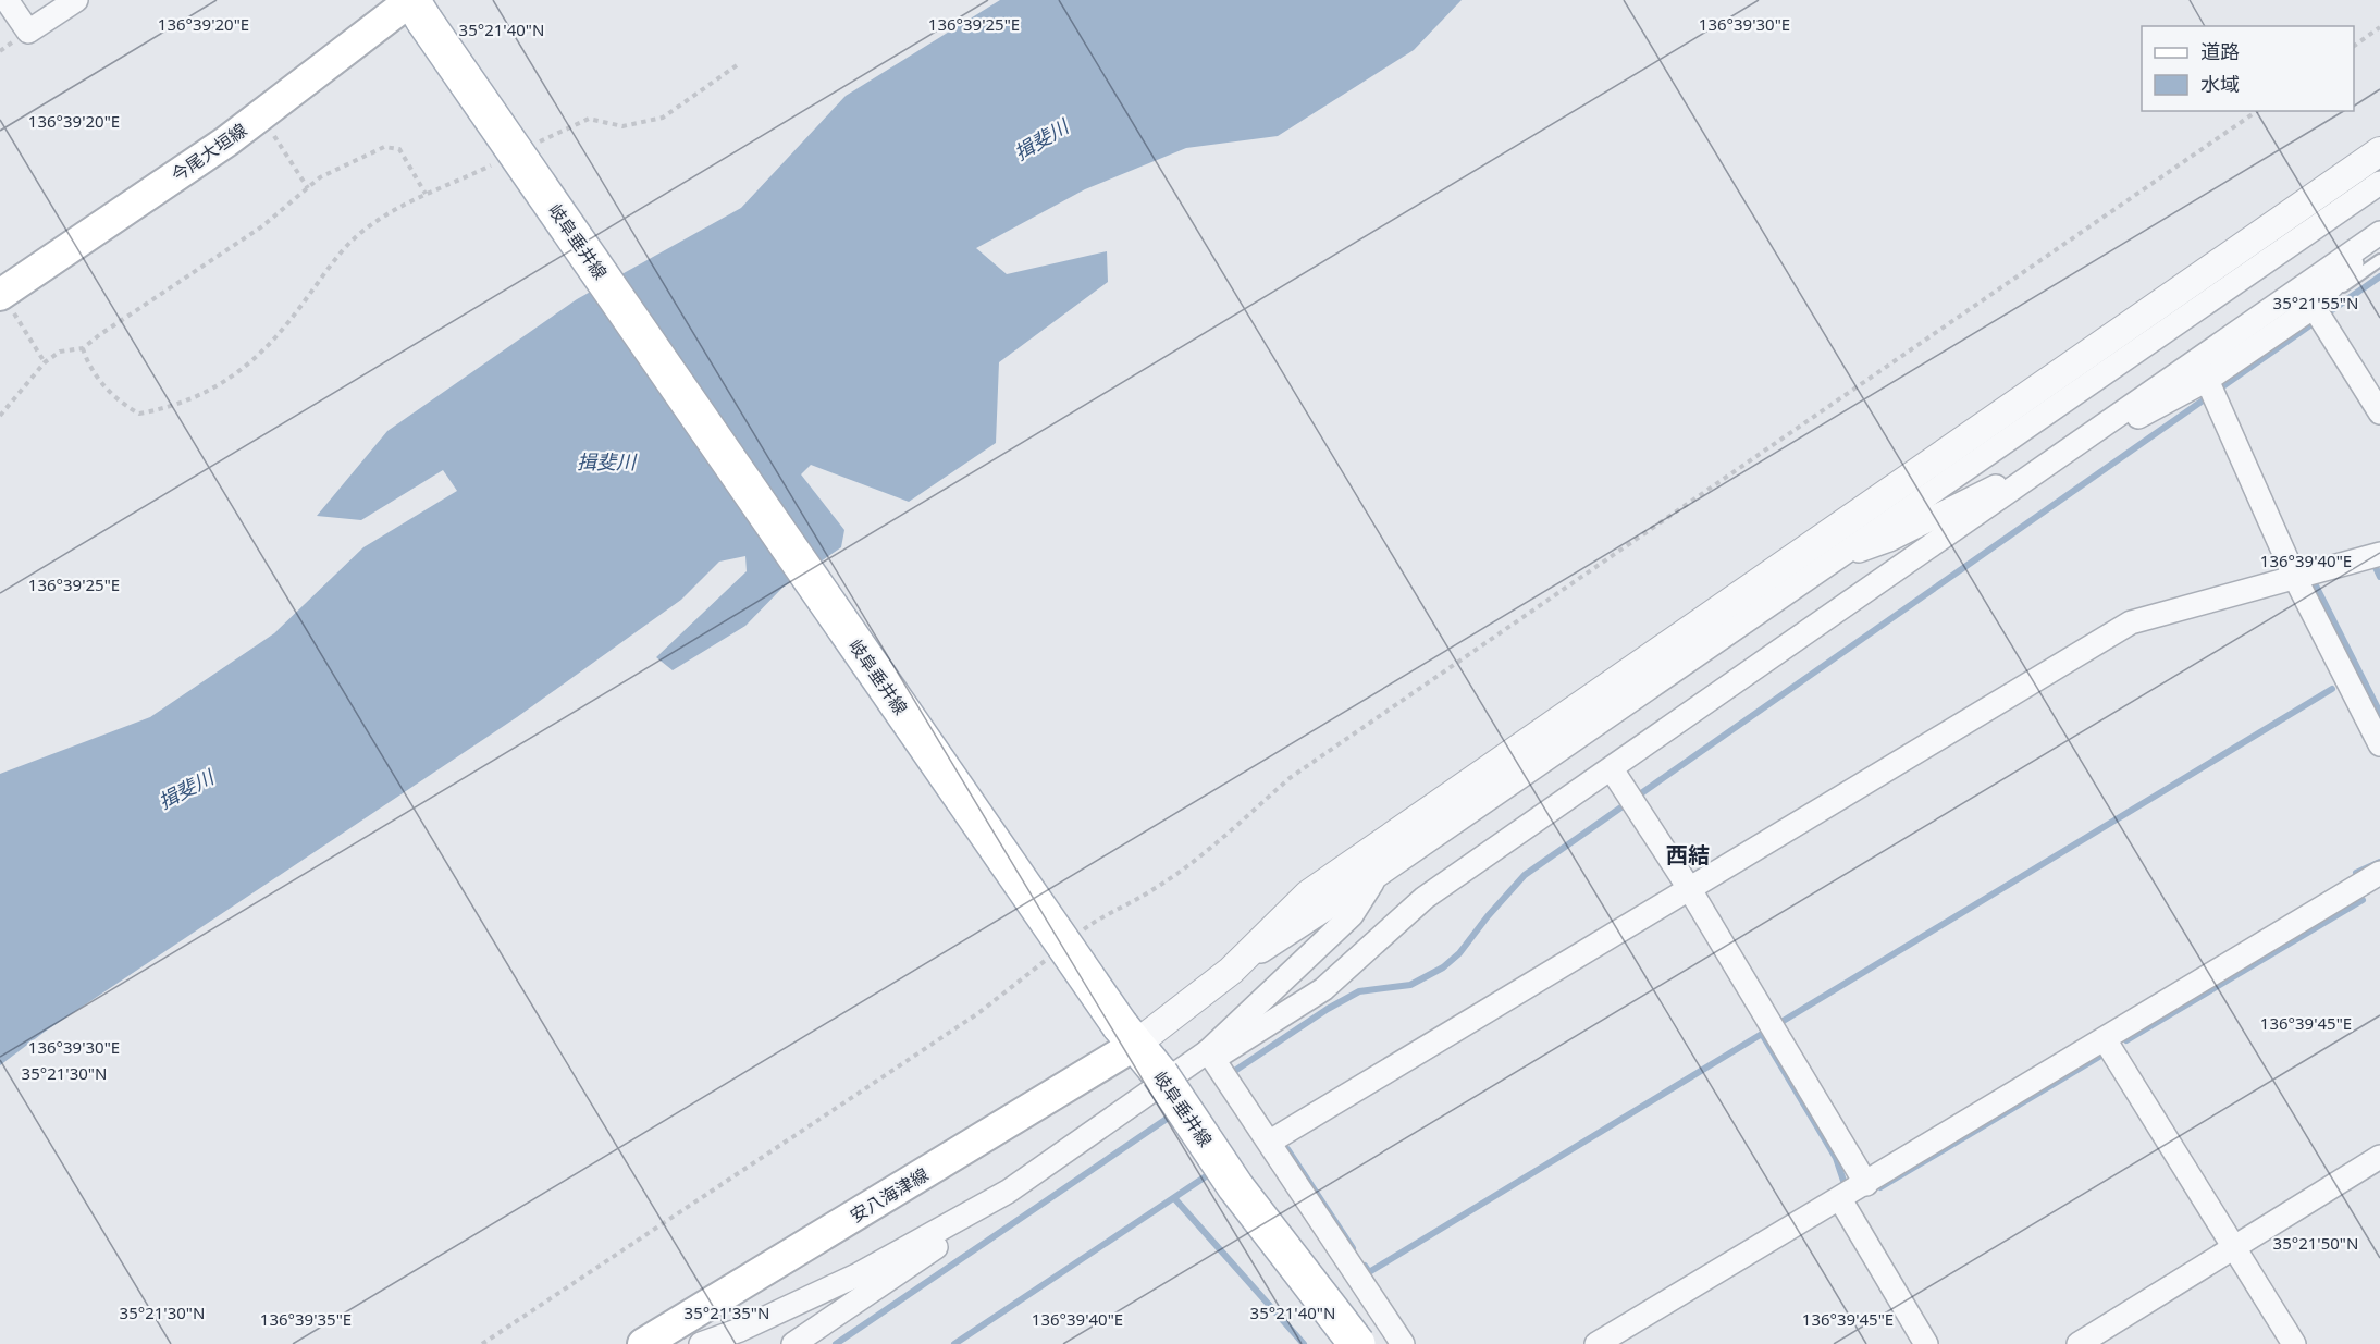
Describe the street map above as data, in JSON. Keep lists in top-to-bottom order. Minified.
{"streets":{"main road":["今尾大垣線","岐阜垂井線","安八海津線"]},"crossings":[["今尾大垣線","岐阜垂井線"],["岐阜垂井線","安八海津線"]],"districts":["西結"],"water":["揖斐川"],"legend":["道路","水域"],"coordinates":["136°39'20\"E","136°39'25\"E","136°39'30\"E","35°21'40\"N","35°21'55\"N","136°39'40\"E","136°39'45\"E","35°21'30\"N","35°21'50\"N","35°21'35\"N","136°39'35\"E"]}
